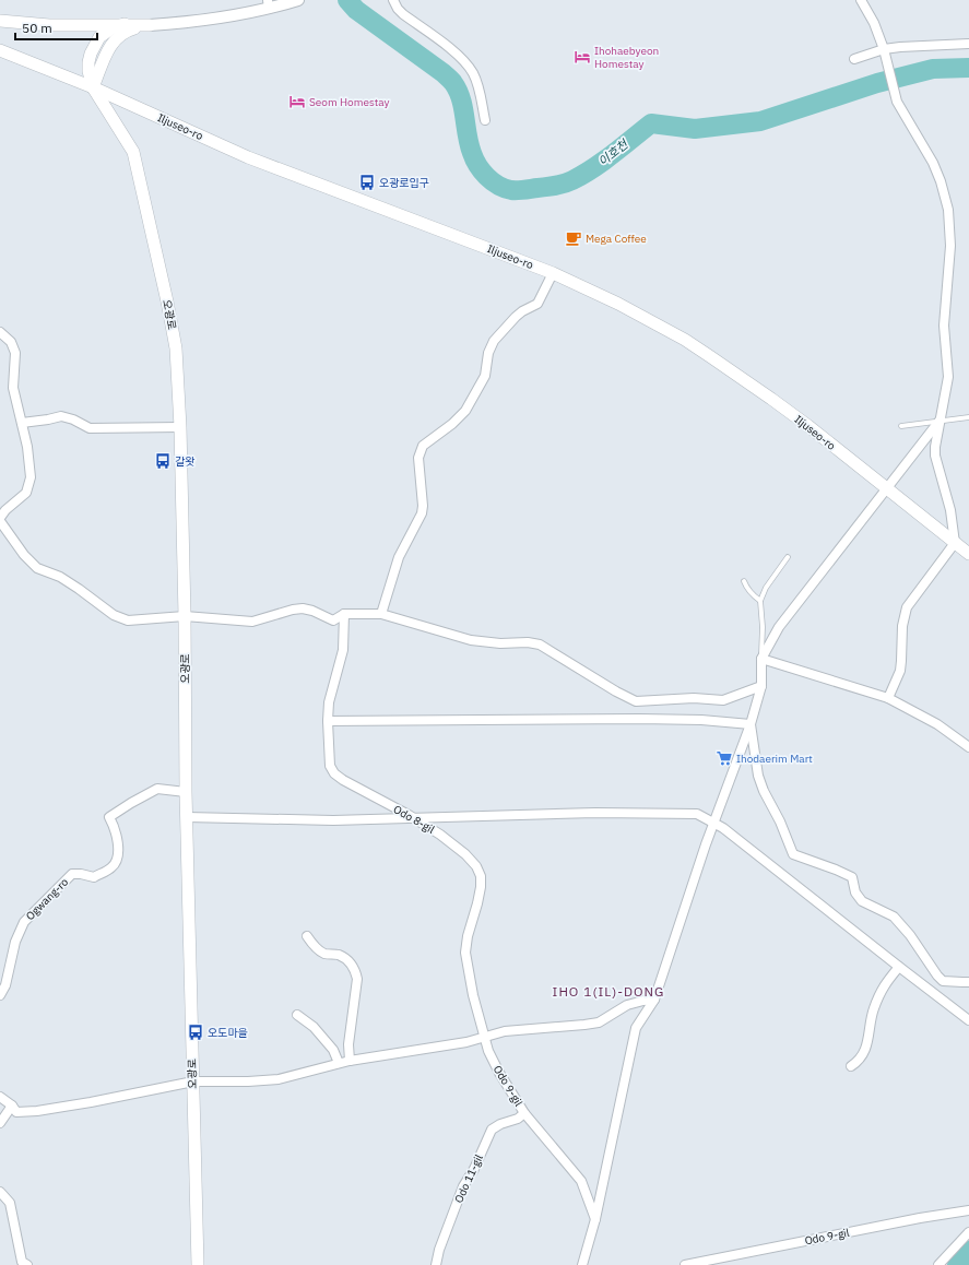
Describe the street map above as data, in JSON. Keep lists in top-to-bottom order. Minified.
{"streets":{"main road":["Iljuseo-ro","오광로"],"street":["Odo 8-gil","Ogwang-ro","Odo 9-gil","Odo 11-gil"]},"crossings":[["Iljuseo-ro","오광로"],["오광로","Ogwang-ro"],["Odo 8-gil","Odo 9-gil"],["Odo 9-gil","Odo 11-gil"]],"districts":["IHO 1(IL)-DONG"],"water":["이호천"],"places":{"hotel":["Ihohaebyeon Homestay","Seom Homestay"],"bus stop":["오광로입구","갈왓","오도마을"],"cafe":["Mega Coffee"],"supermarket":["Ihodaerim Mart"]},"scale_bar":"50 m"}
